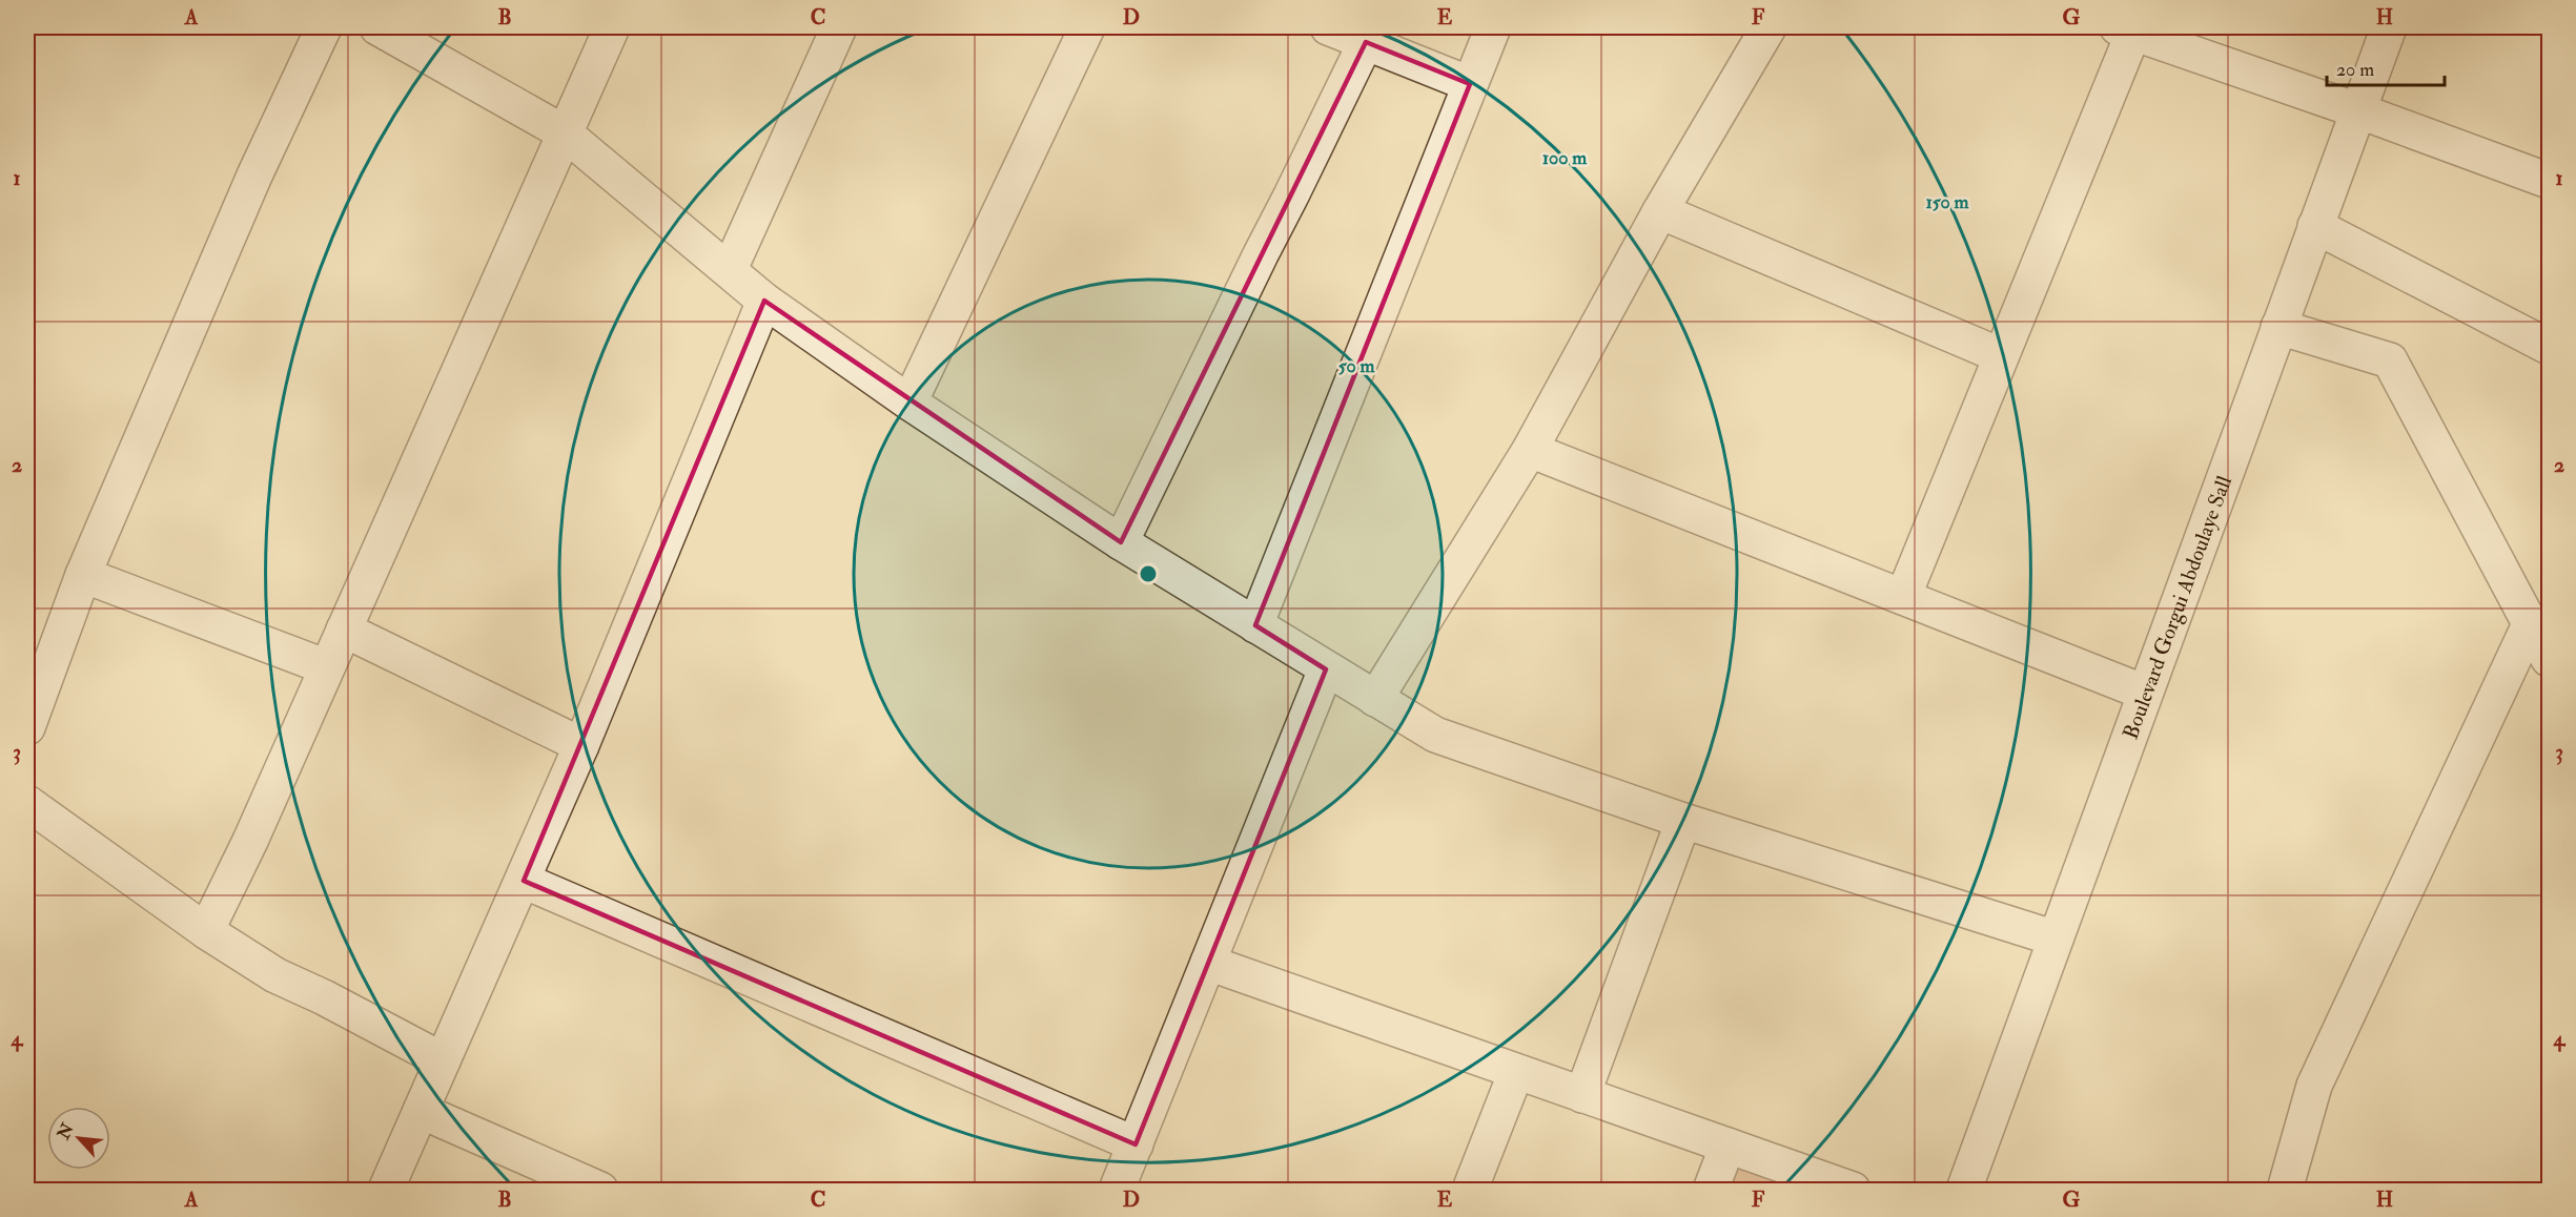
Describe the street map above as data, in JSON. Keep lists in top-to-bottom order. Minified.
{"streets":{"street":["Boulevard Gorgui Abdoulaye Sall"]},"scale_bar":"20 m","north":"top left","grid":{"columns":["A","B","C","D","E","F","G","H"],"rows":["1","2","3","4"]},"rings":["100 m","150 m","50 m"]}
